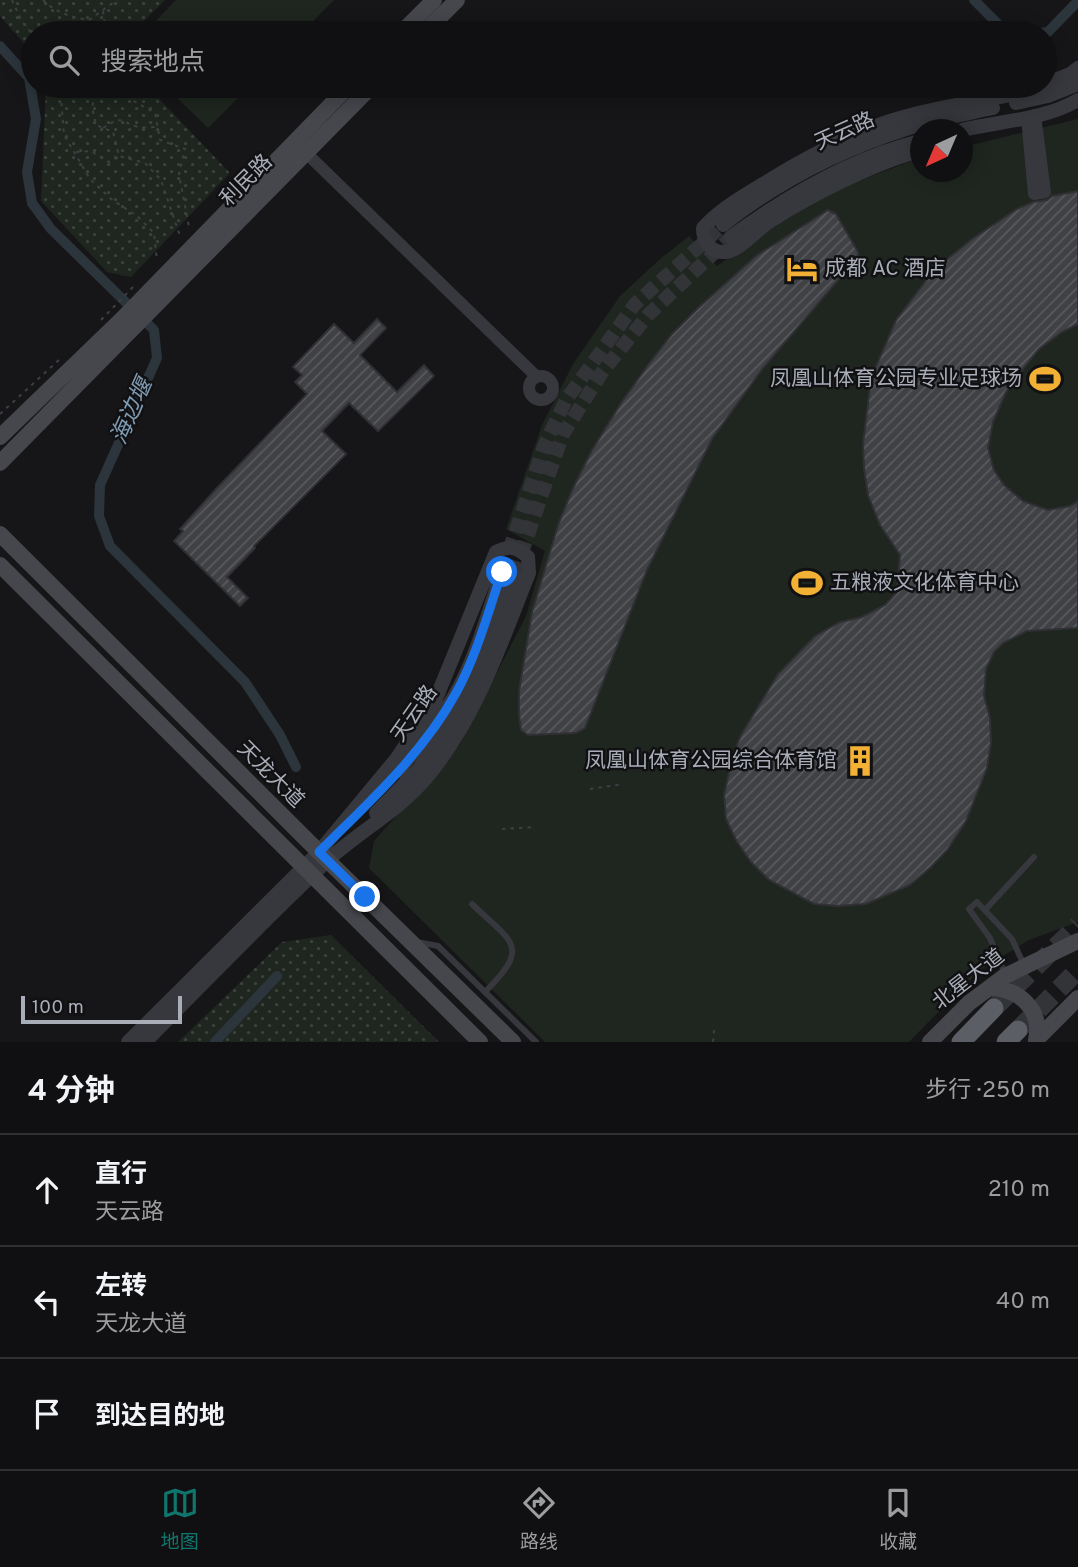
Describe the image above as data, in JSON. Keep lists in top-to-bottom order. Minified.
{"streets":{"highway":["北星大道"],"main road":["利民路","天龙大道"],"street":["天云路"]},"crossings":[["天云路","天龙大道"]],"water":["海边堰"],"places":{"hotel":["成都 AC 酒店"],"sports":["凤凰山体育公园专业足球场","五粮液文化体育中心"],"building":["凤凰山体育公园综合体育馆"]},"scale_bar":"100 m","north":"bottom left","page":{"search":"搜索地点","scale":"100 m","heading":["4 分钟","步行 · 250 m"],"list":[["直行","天云路","210 m"],["左转","天龙大道","40 m"],"到达目的地"],"nav":["地图","路线","收藏"]}}
